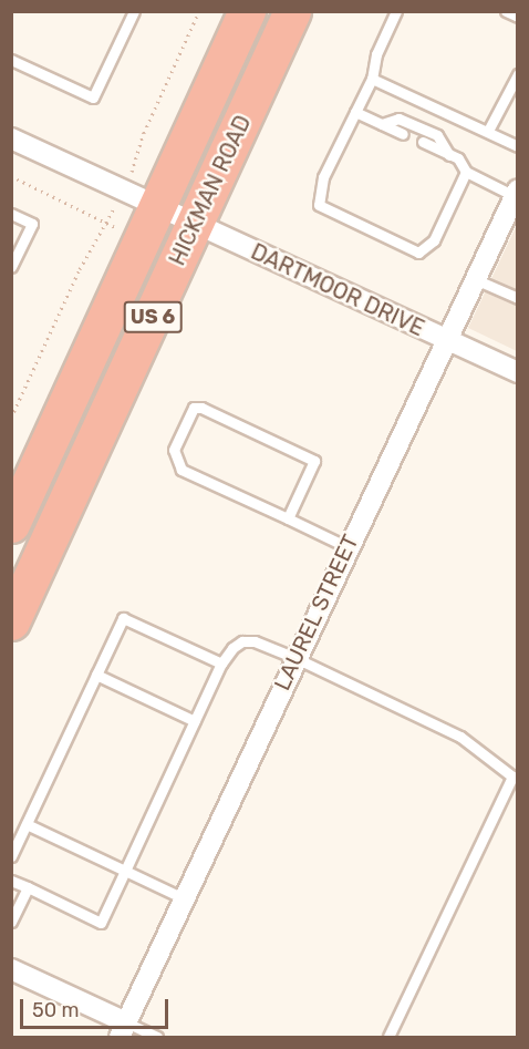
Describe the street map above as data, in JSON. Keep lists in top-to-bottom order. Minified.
{"streets":{"highway":["HICKMAN ROAD","US 6"],"street":["DARTMOOR DRIVE","LAUREL STREET"]},"crossings":[["HICKMAN ROAD","DARTMOOR DRIVE"],["DARTMOOR DRIVE","LAUREL STREET"]],"scale_bar":"50 m"}
